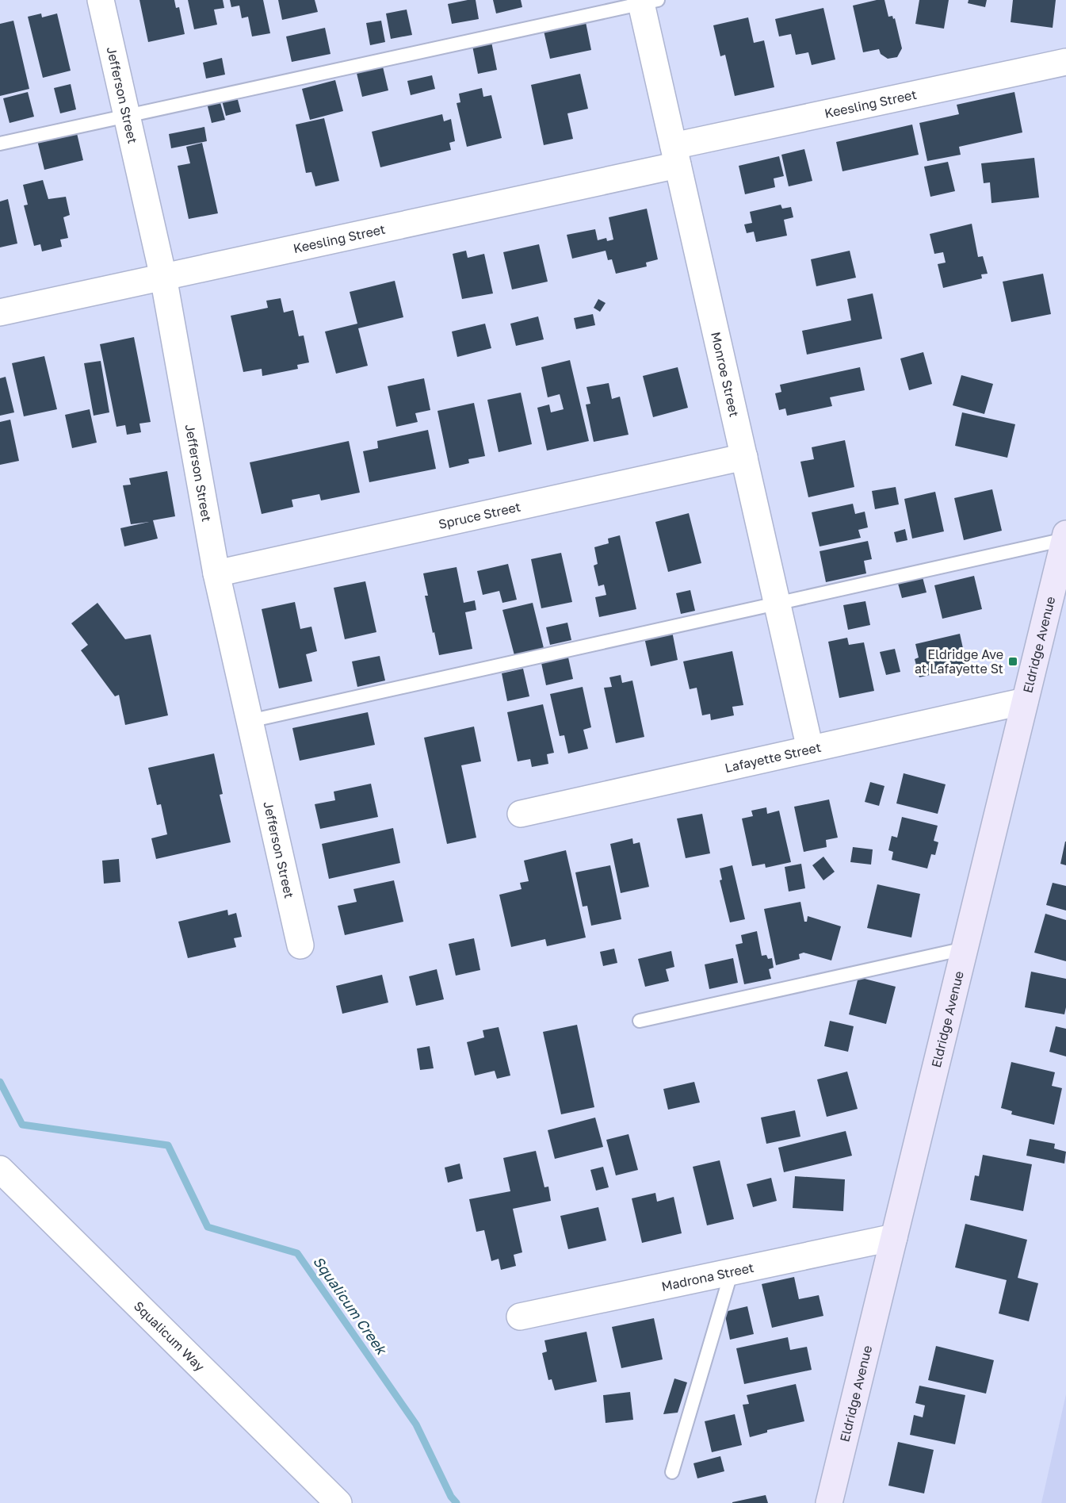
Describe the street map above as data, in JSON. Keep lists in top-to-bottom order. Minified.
{"streets":{"main road":["Eldridge Avenue"],"street":["Jefferson Street","Keesling Street","Monroe Street","Spruce Street","Lafayette Street","Madrona Street","Squalicum Way"]},"crossings":[["Jefferson Street","Keesling Street"],["Jefferson Street","Spruce Street"],["Keesling Street","Monroe Street"],["Monroe Street","Spruce Street"],["Monroe Street","Lafayette Street"],["Eldridge Avenue","Lafayette Street"],["Eldridge Avenue","Madrona Street"]],"water":["Squalicum Creek"],"places":{"transit":["Eldridge Ave at Lafayette St"]}}
